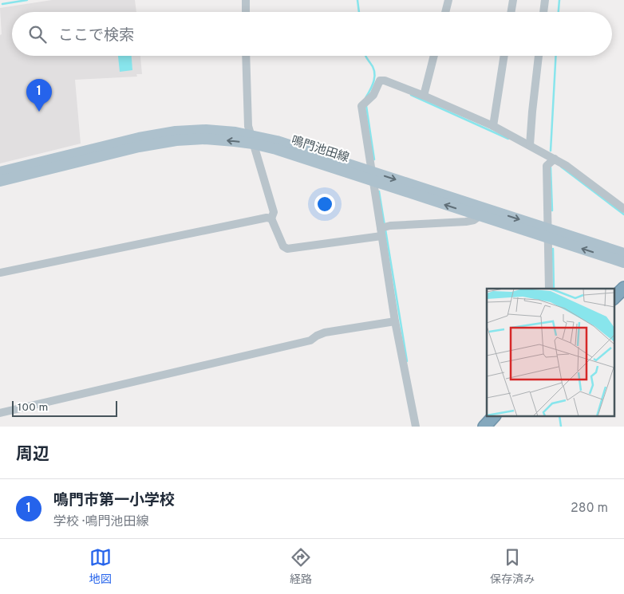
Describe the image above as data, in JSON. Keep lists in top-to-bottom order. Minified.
{"streets":{"main road":["鳴門池田線"]},"scale_bar":"100 m","page":{"search":"ここで検索","pins":"1","scale":"100 m","heading":"周辺","list":[{"mark":"1","name":"鳴門市第一小学校","note":"学校 · 鳴門池田線","value":"280 m"}],"nav":["地図","経路","保存済み"]}}
